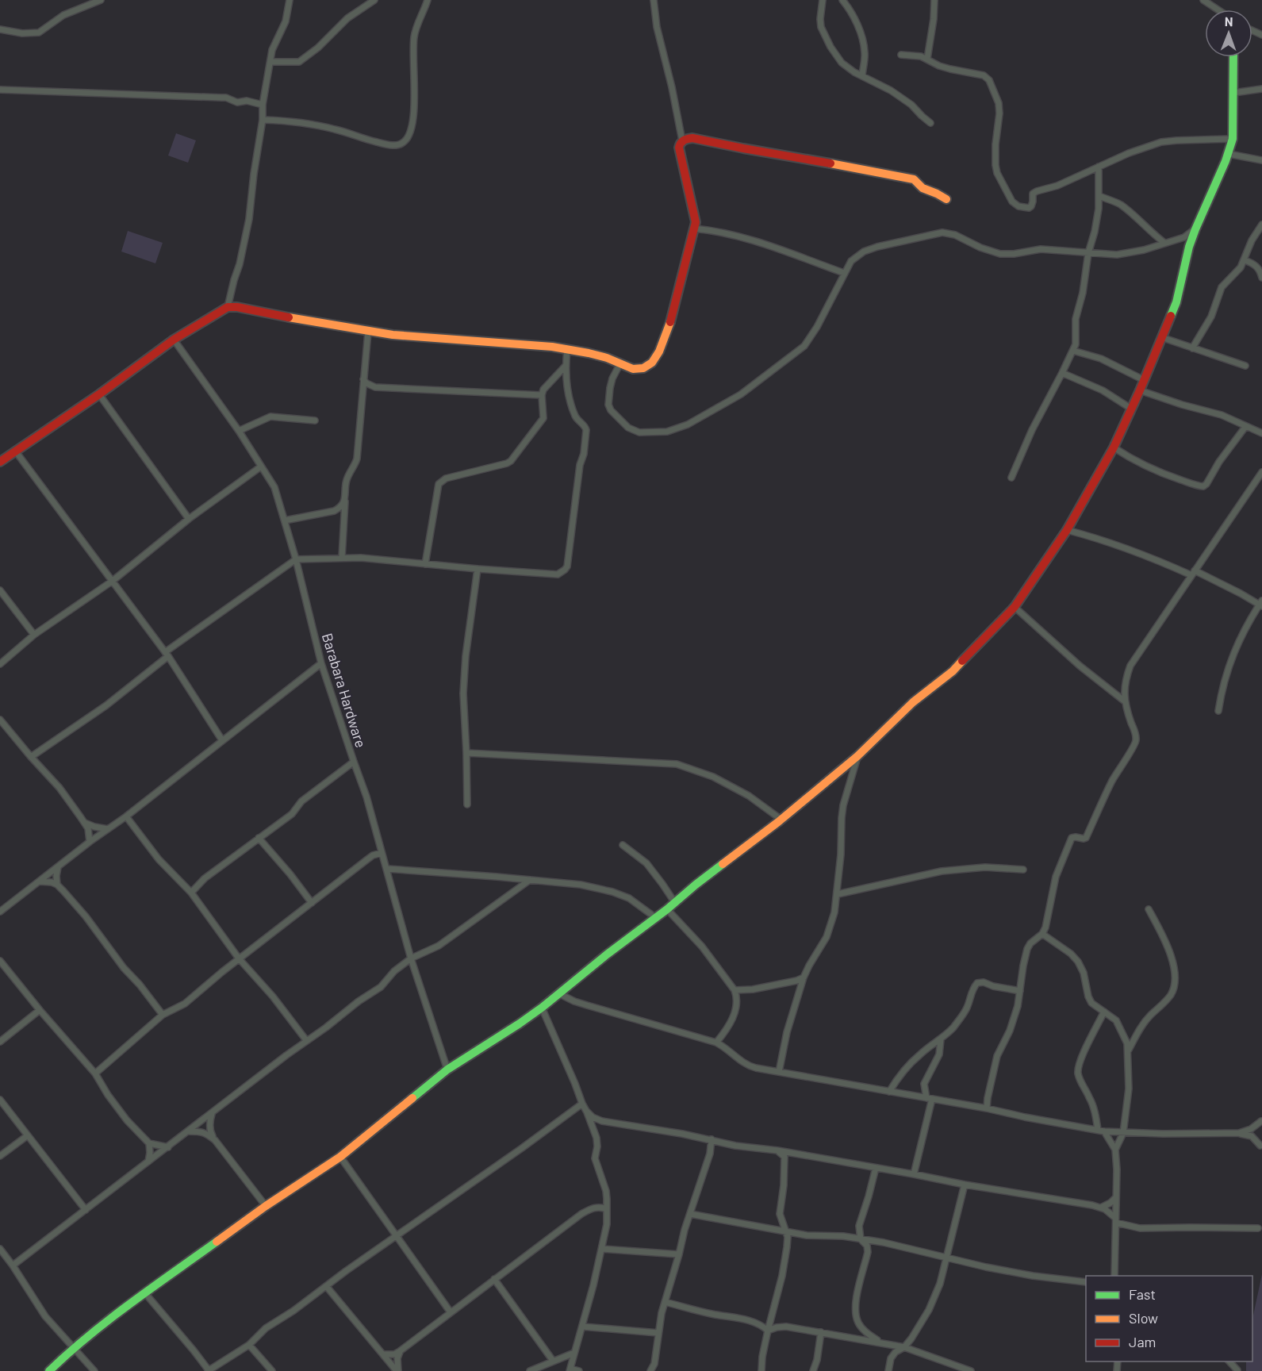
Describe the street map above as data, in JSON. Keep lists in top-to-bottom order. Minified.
{"streets":{"street":["Barabara Hardware"]},"legend":["Fast","Slow","Jam"],"north":"top"}
